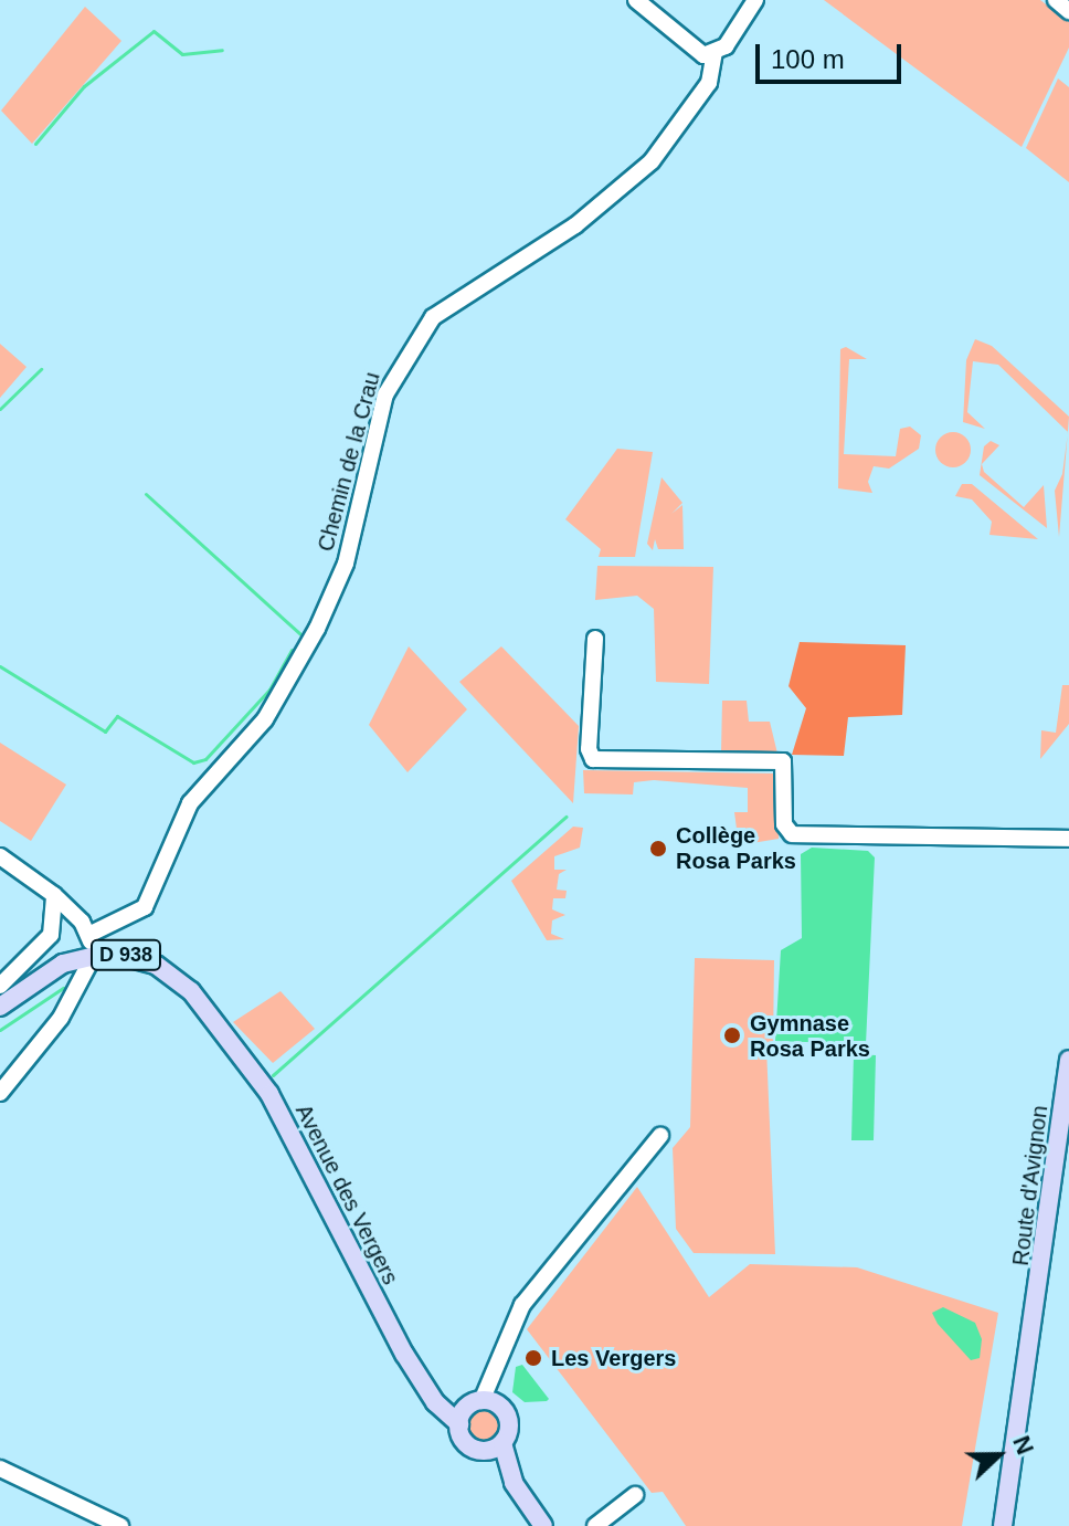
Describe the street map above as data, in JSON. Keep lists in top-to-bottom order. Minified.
{"streets":{"main road":["D 938","Route d'Avignon","Avenue des Vergers"],"street":["Chemin de la Crau"]},"crossings":[["D 938","Avenue des Vergers"]],"places":["Collège Rosa Parks","Gymnase Rosa Parks","Les Vergers"],"scale_bar":"100 m","north":"right"}
